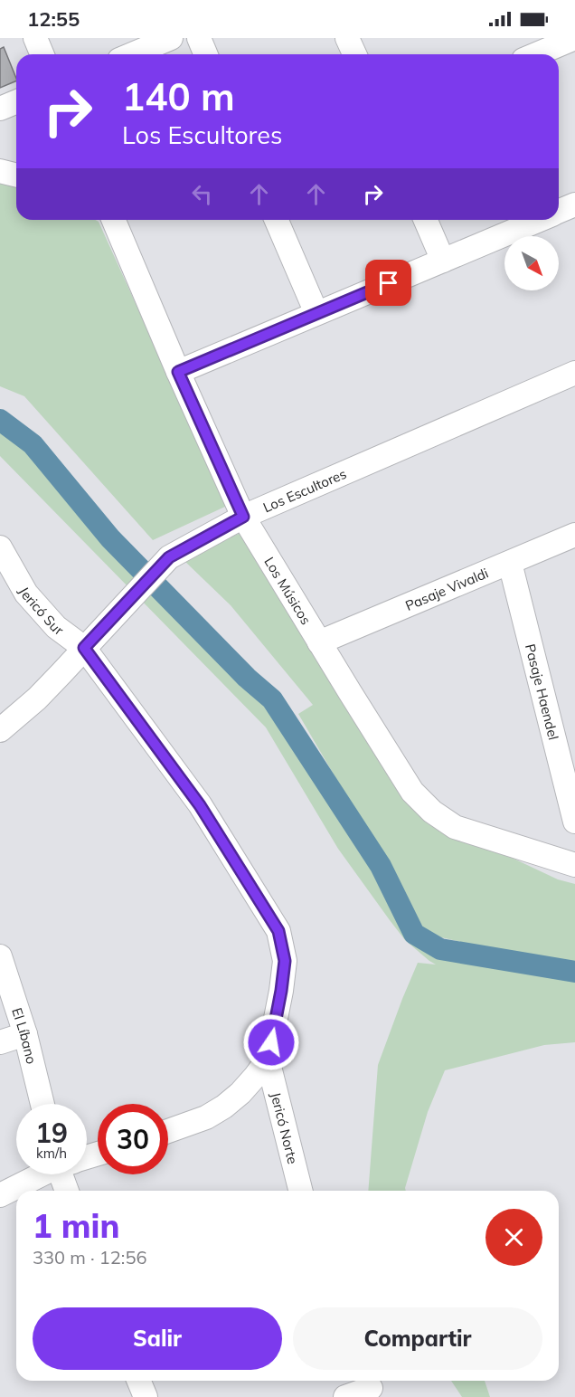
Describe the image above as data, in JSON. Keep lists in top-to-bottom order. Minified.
{"streets":{"street":["Los Escultores","Pasaje Vivaldi","Los Músicos","Jericó Sur","Pasaje Haendel","El Líbano","Jericó Norte"]},"crossings":[["Los Escultores","Los Músicos"],["Los Escultores","Jericó Sur"],["Pasaje Vivaldi","Los Músicos"],["Pasaje Vivaldi","Pasaje Haendel"],["Jericó Sur","Jericó Norte"]],"north":"bottom right","page":{"status":"12:55","turn":["140 m","Los Escultores"],"speed":"19 km/h","limit":"30","heading":["1 min","330 m · 12:56"],"buttons":["Salir","Compartir"]}}
